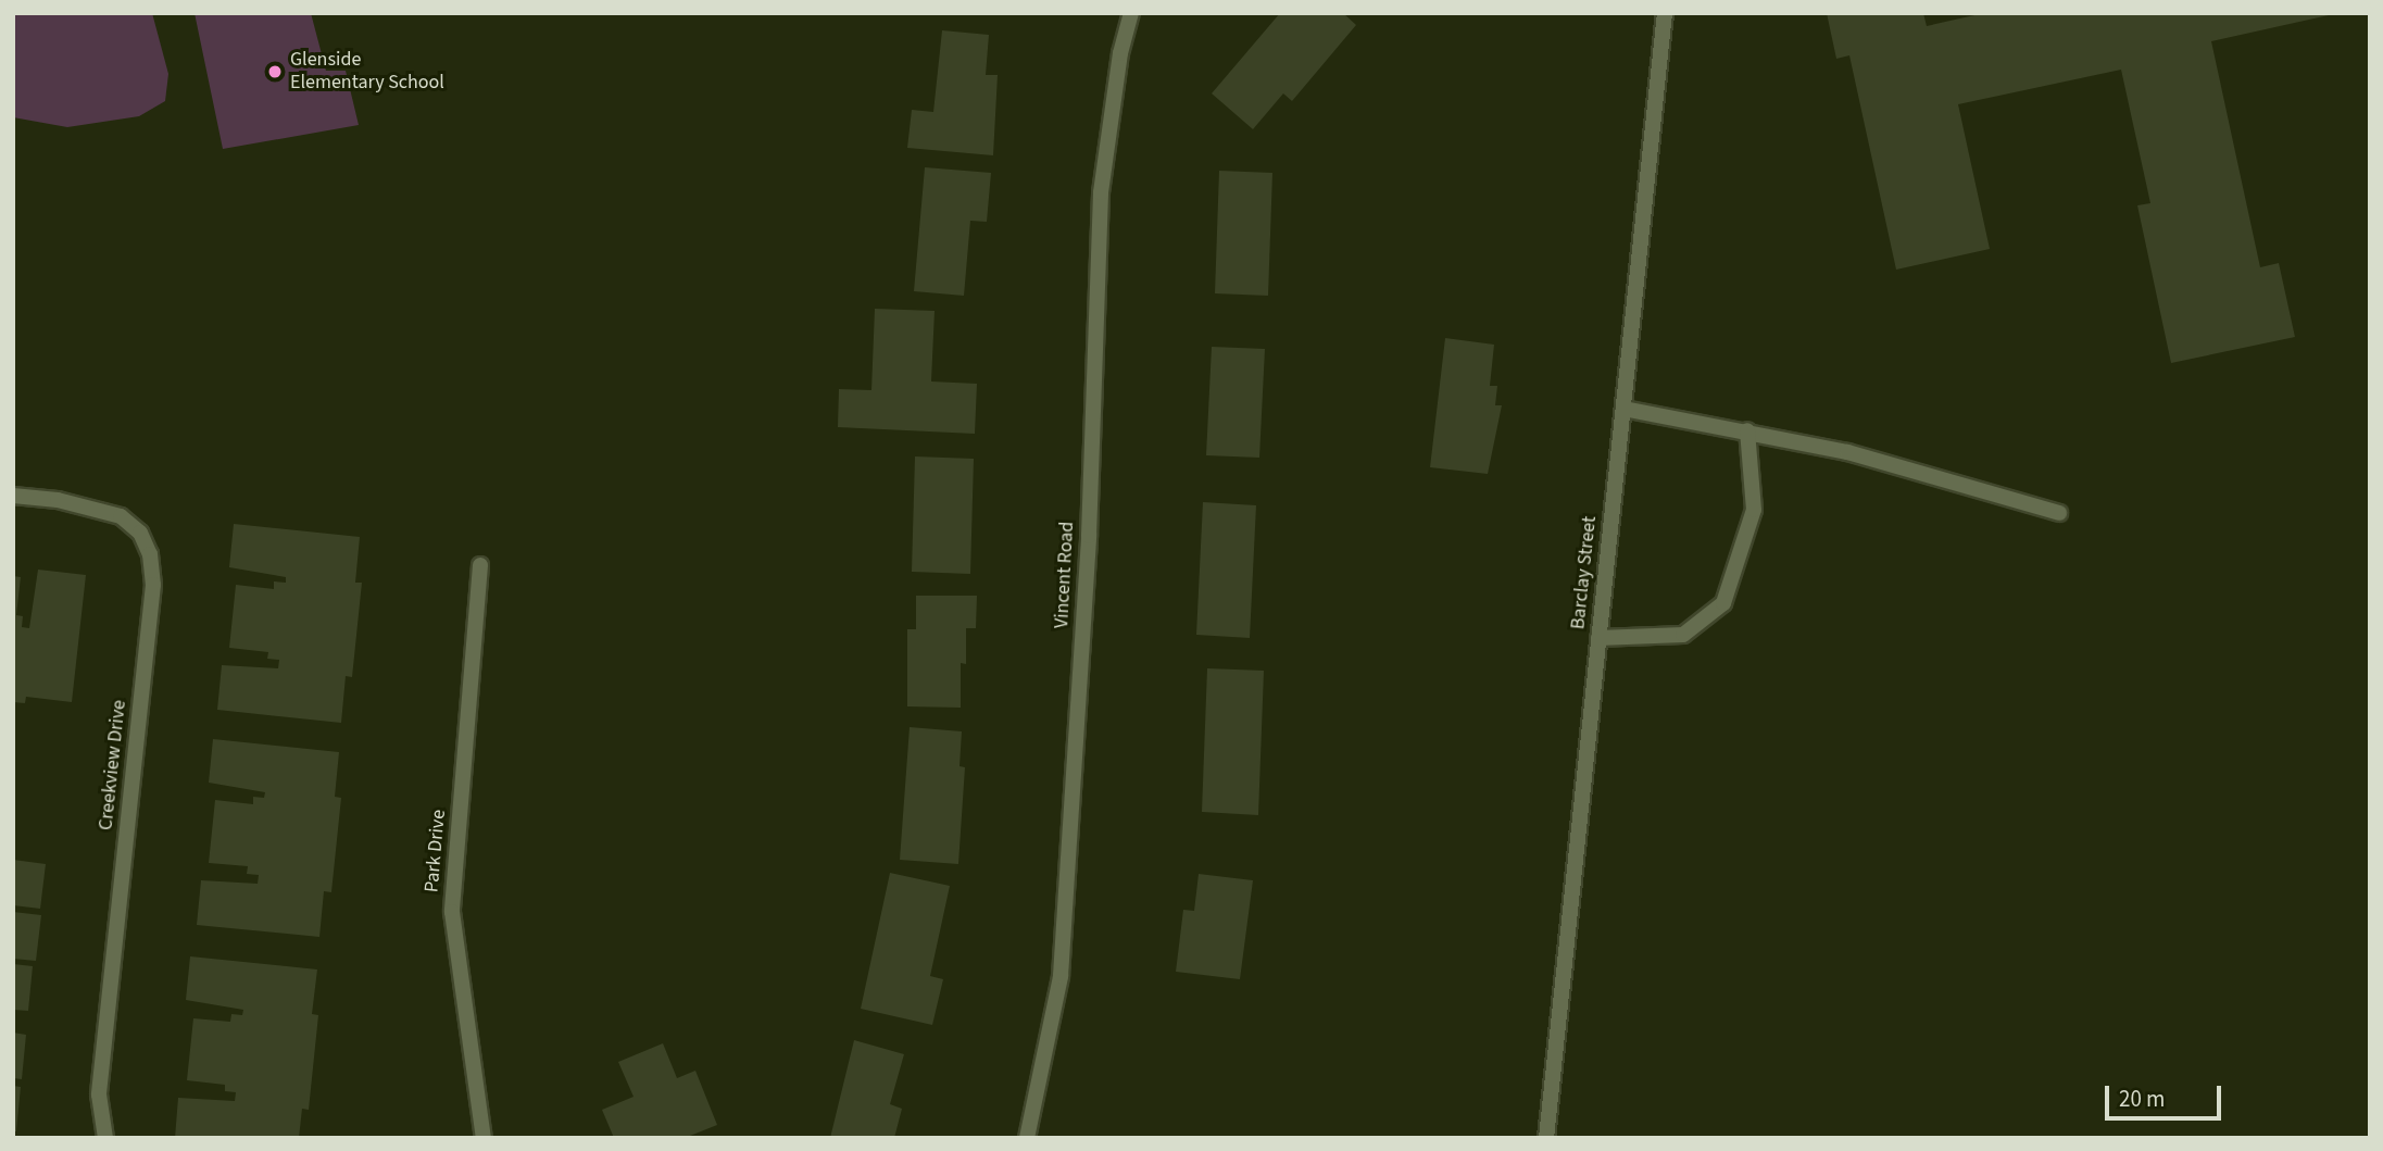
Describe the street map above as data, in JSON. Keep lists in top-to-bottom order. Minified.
{"streets":{"street":["Barclay Street","Vincent Road","Creekview Drive","Park Drive"]},"places":["Glenside Elementary School"],"scale_bar":"20 m"}
